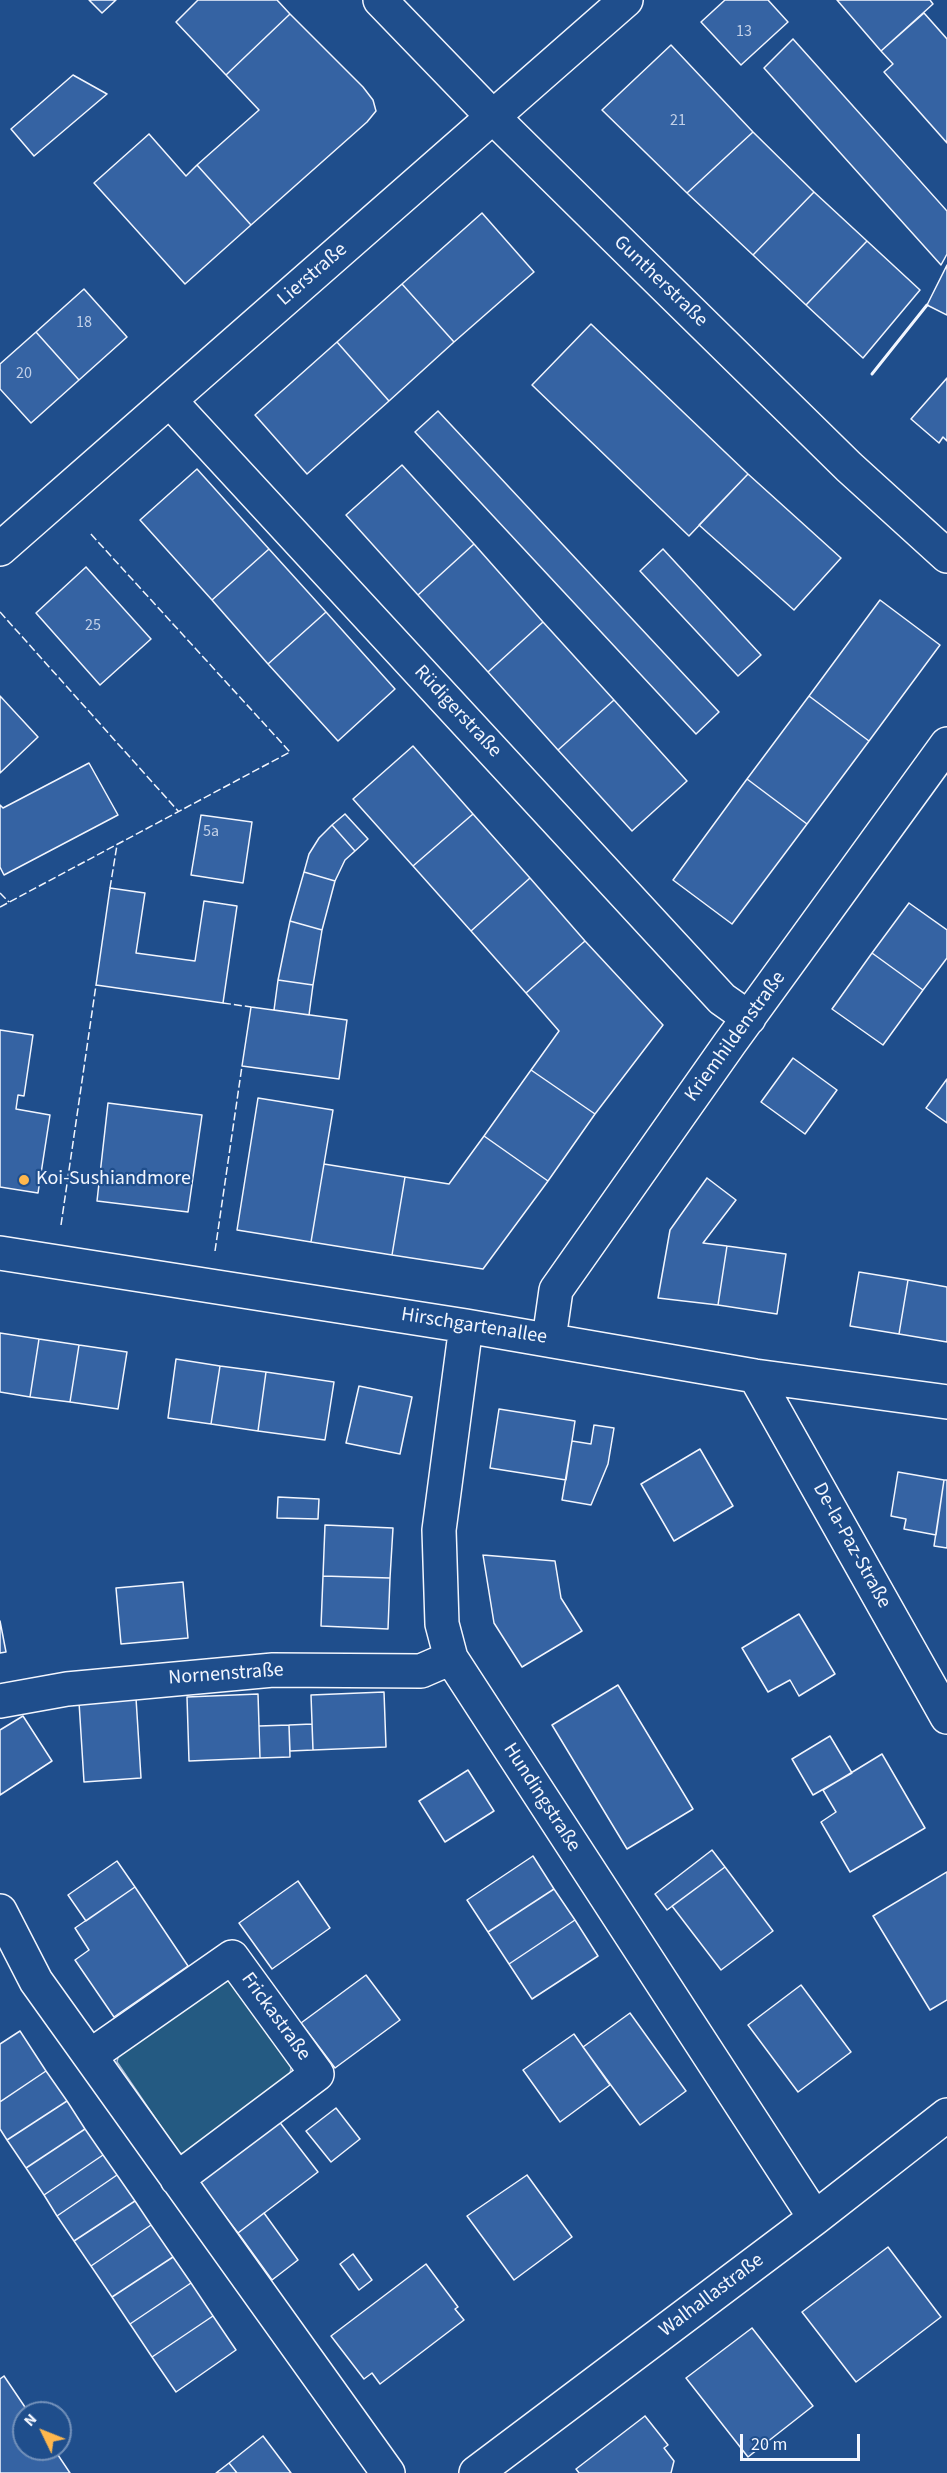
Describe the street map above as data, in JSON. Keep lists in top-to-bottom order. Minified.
{"streets":{"street":["Lierstraße","Guntherstraße","Rüdigerstraße","Kriemhildenstraße","Hirschgartenallee","De-la-Paz-Straße","Nornenstraße","Hundingstraße","Frickastraße","Walhallastraße"]},"crossings":[["Lierstraße","Guntherstraße"],["Lierstraße","Rüdigerstraße"],["Rüdigerstraße","Kriemhildenstraße"],["Kriemhildenstraße","Hirschgartenallee"],["Hirschgartenallee","De-la-Paz-Straße"],["Hirschgartenallee","Hundingstraße"],["Nornenstraße","Hundingstraße"],["Hundingstraße","Walhallastraße"]],"places":["Koi-Sushiandmore"],"house_numbers":["13","21","18","20","25","5a"],"scale_bar":"20 m","north":"top left"}
